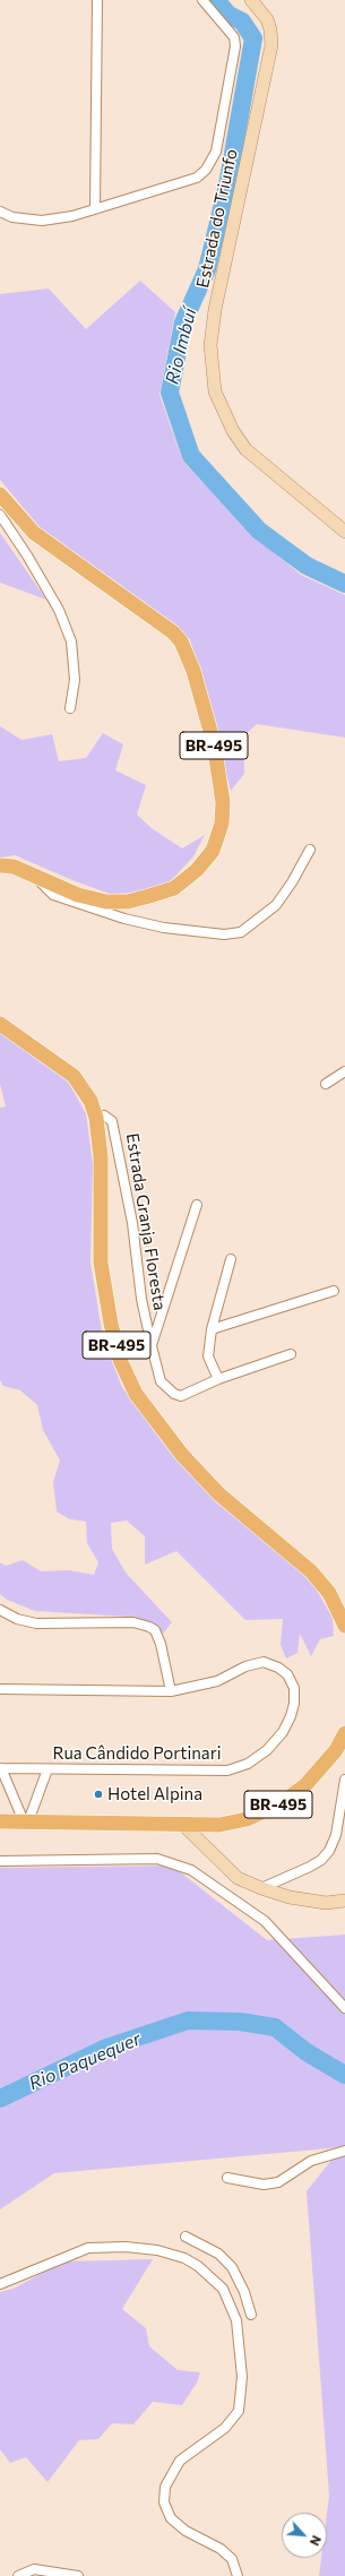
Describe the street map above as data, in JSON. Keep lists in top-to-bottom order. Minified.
{"streets":{"main road":["BR-495"],"street":["Estrada do Triunfo","Estrada Granja Floresta","Rua Cândido Portinari"]},"crossings":[["BR-495","Estrada Granja Floresta"]],"water":["Rio Imbuí","Rio Paquequer"],"places":["Hotel Alpina"],"north":"bottom right"}
